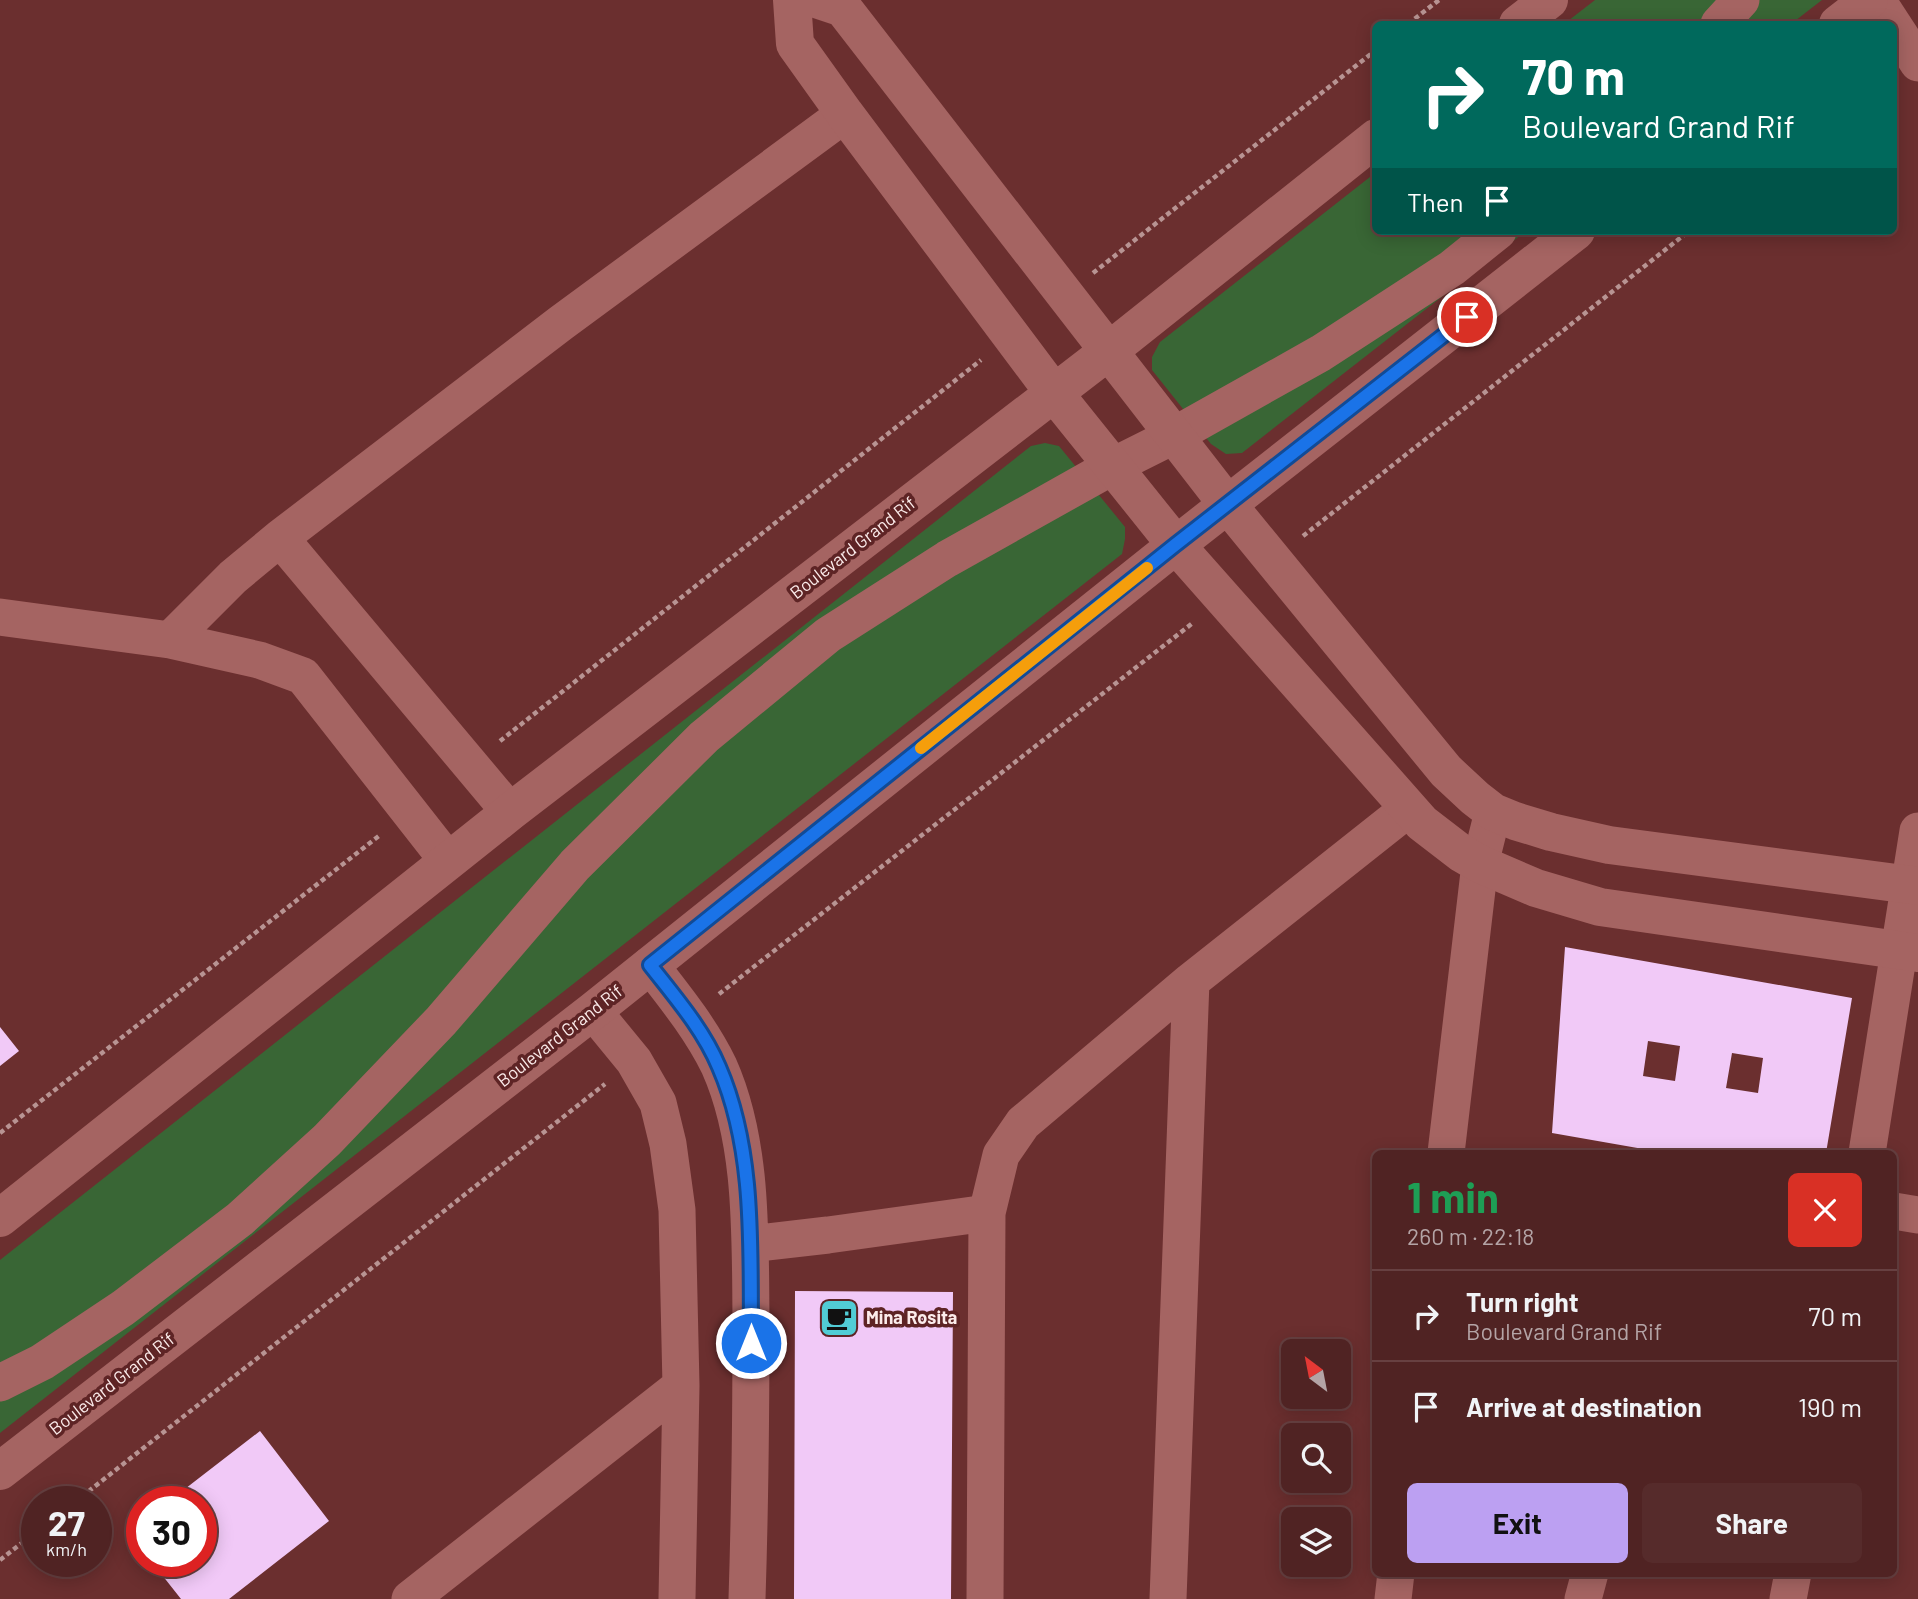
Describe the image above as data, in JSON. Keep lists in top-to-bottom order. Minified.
{"streets":{"street":["Boulevard Grand Rif"]},"places":{"cafe":["Mina Rosita"]},"north":"top left","page":{"turn":["70 m","Boulevard Grand Rif"],"then":"Then","heading":["1 min","260 m · 22:18"],"list":[{"name":"Turn right","note":"Boulevard Grand Rif","value":"70 m"},{"name":"Arrive at destination","value":"190 m"}],"buttons":["Exit","Share"],"speed":"27 km/h","limit":"30"}}
